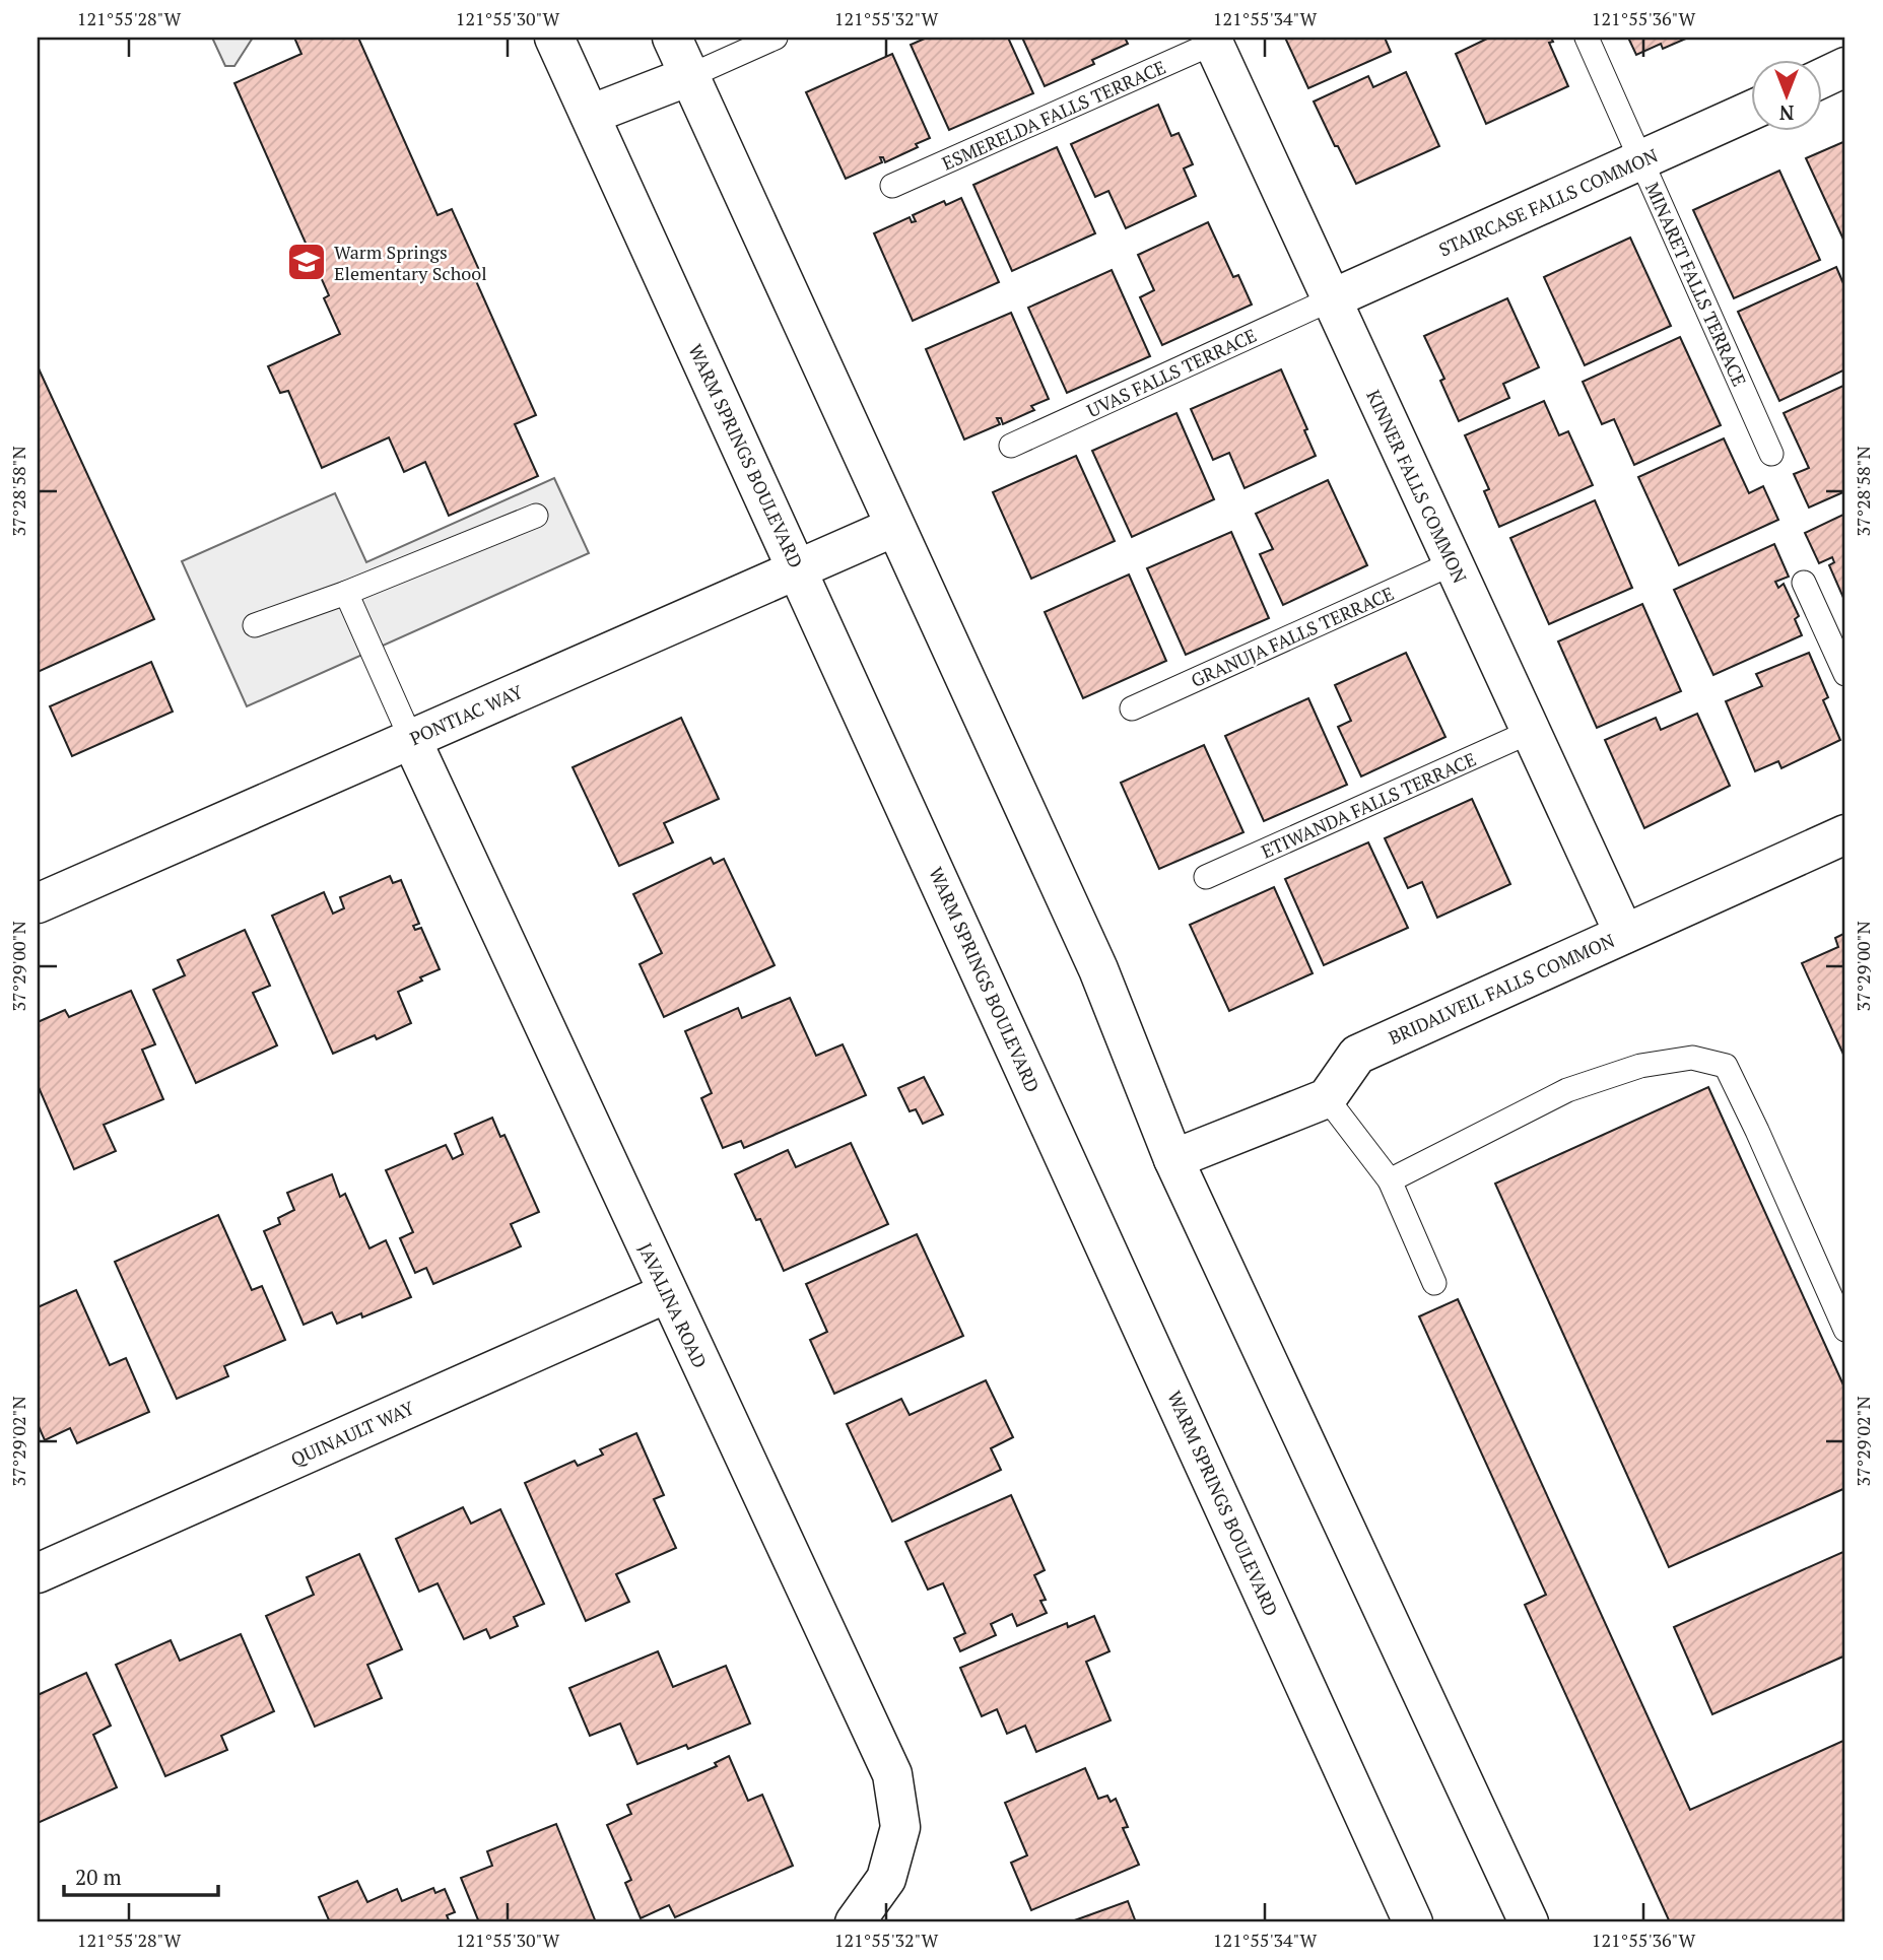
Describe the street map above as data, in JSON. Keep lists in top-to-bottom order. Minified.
{"streets":{"street":["STAIRCASE FALLS COMMON","WARM SPRINGS BOULEVARD","KINNER FALLS COMMON","PONTIAC WAY","BRIDALVEIL FALLS COMMON","JAVALINA ROAD","QUINAULT WAY"],"lane":["ESMERELDA FALLS TERRACE","MINARET FALLS TERRACE","UVAS FALLS TERRACE","GRANUJA FALLS TERRACE","ETIWANDA FALLS TERRACE"]},"crossings":[["ESMERELDA FALLS TERRACE","KINNER FALLS COMMON"],["STAIRCASE FALLS COMMON","MINARET FALLS TERRACE"],["STAIRCASE FALLS COMMON","UVAS FALLS TERRACE"],["STAIRCASE FALLS COMMON","KINNER FALLS COMMON"],["UVAS FALLS TERRACE","KINNER FALLS COMMON"],["WARM SPRINGS BOULEVARD","PONTIAC WAY"],["KINNER FALLS COMMON","GRANUJA FALLS TERRACE"],["KINNER FALLS COMMON","ETIWANDA FALLS TERRACE"],["KINNER FALLS COMMON","BRIDALVEIL FALLS COMMON"],["PONTIAC WAY","JAVALINA ROAD"],["JAVALINA ROAD","QUINAULT WAY"]],"places":{"school or university":["Warm Springs Elementary School"]},"scale_bar":"20 m","north":"bottom","coordinates":["121°55'28\"W","121°55'30\"W","121°55'32\"W","121°55'34\"W","121°55'36\"W","37°28'58\"N","37°29'00\"N","37°29'02\"N"]}
